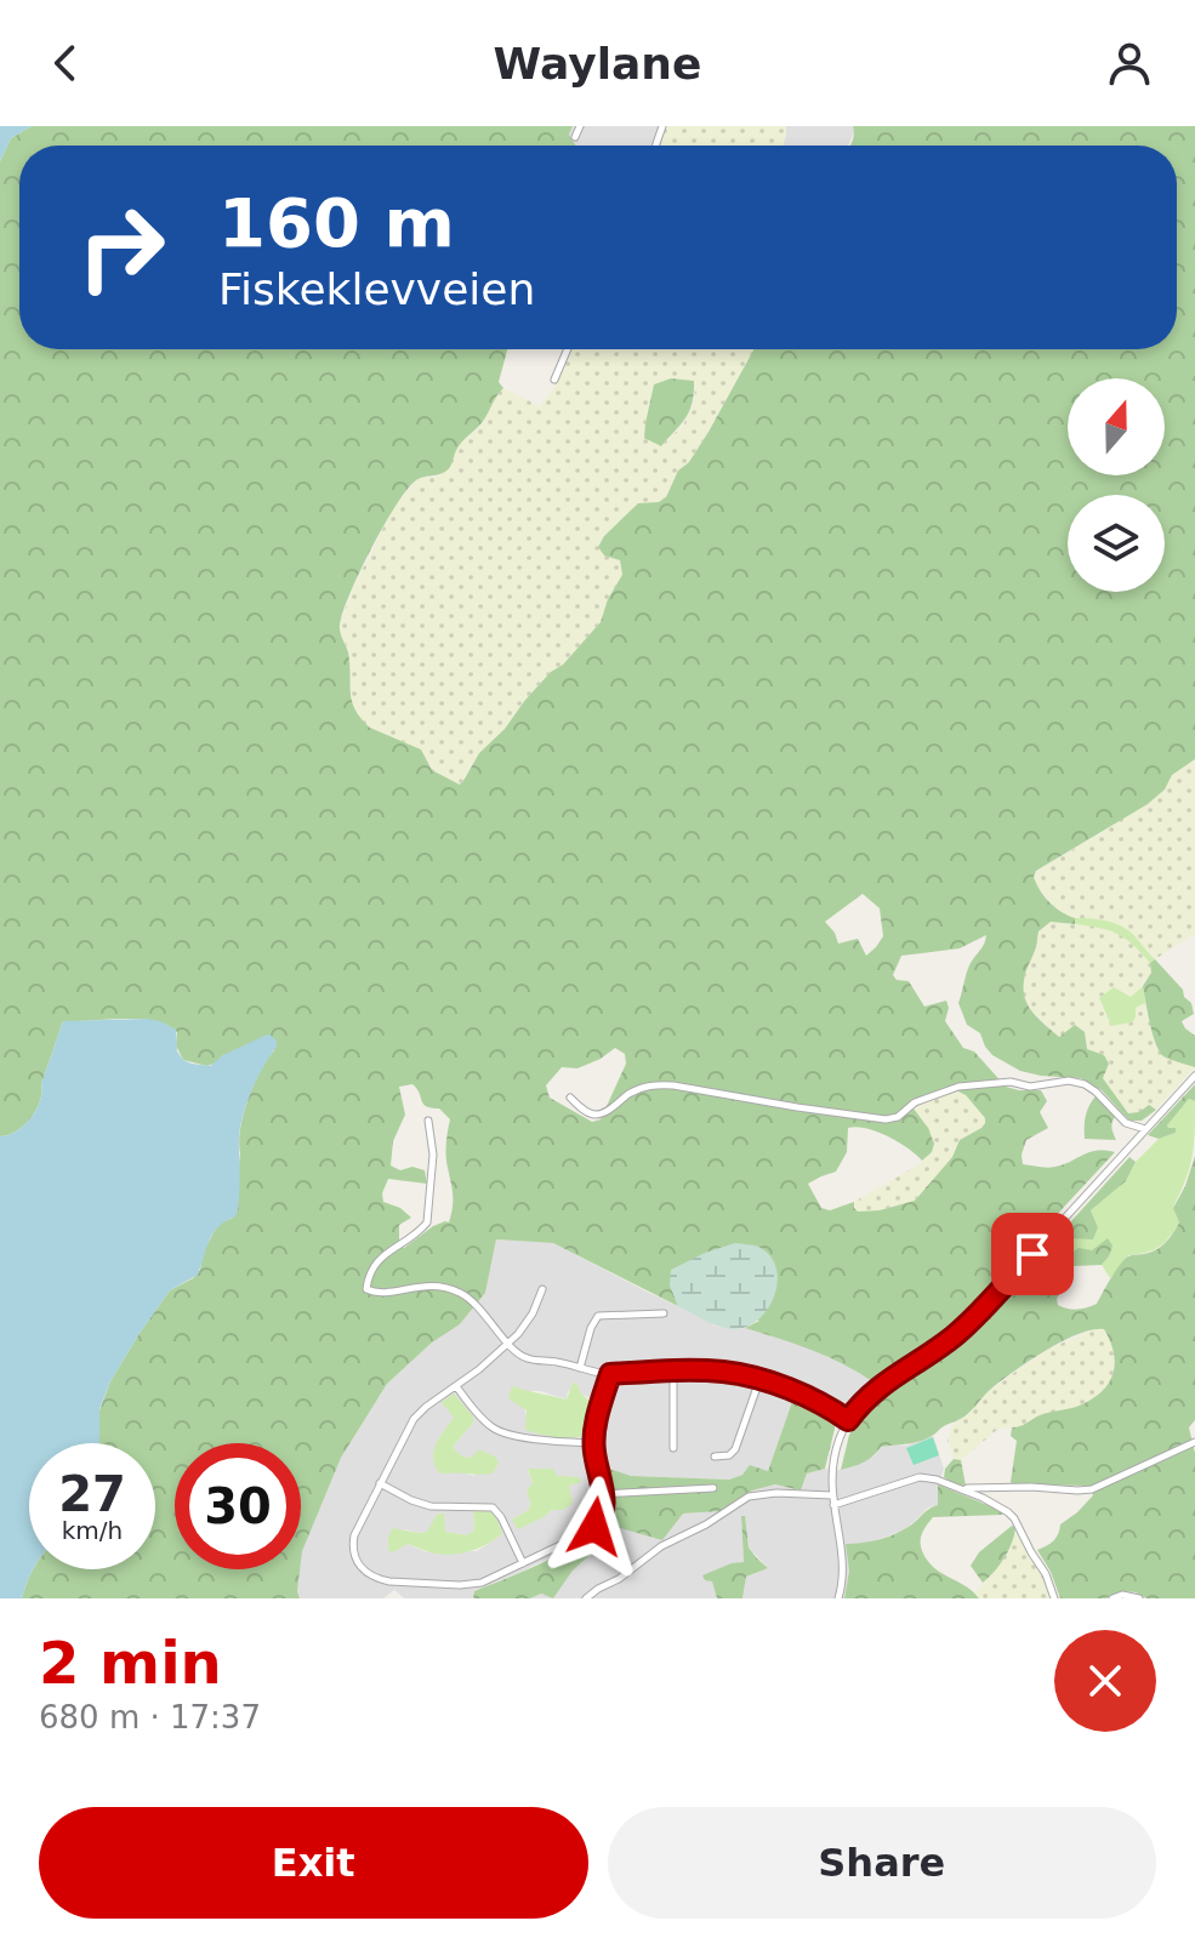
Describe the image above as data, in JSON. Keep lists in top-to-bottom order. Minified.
{"north":"top","page":{"header":"Waylane","turn":["160 m","Fiskeklevveien"],"speed":"27 km/h","limit":"30","heading":["2 min","680 m · 17:37"],"buttons":["Exit","Share"]}}
